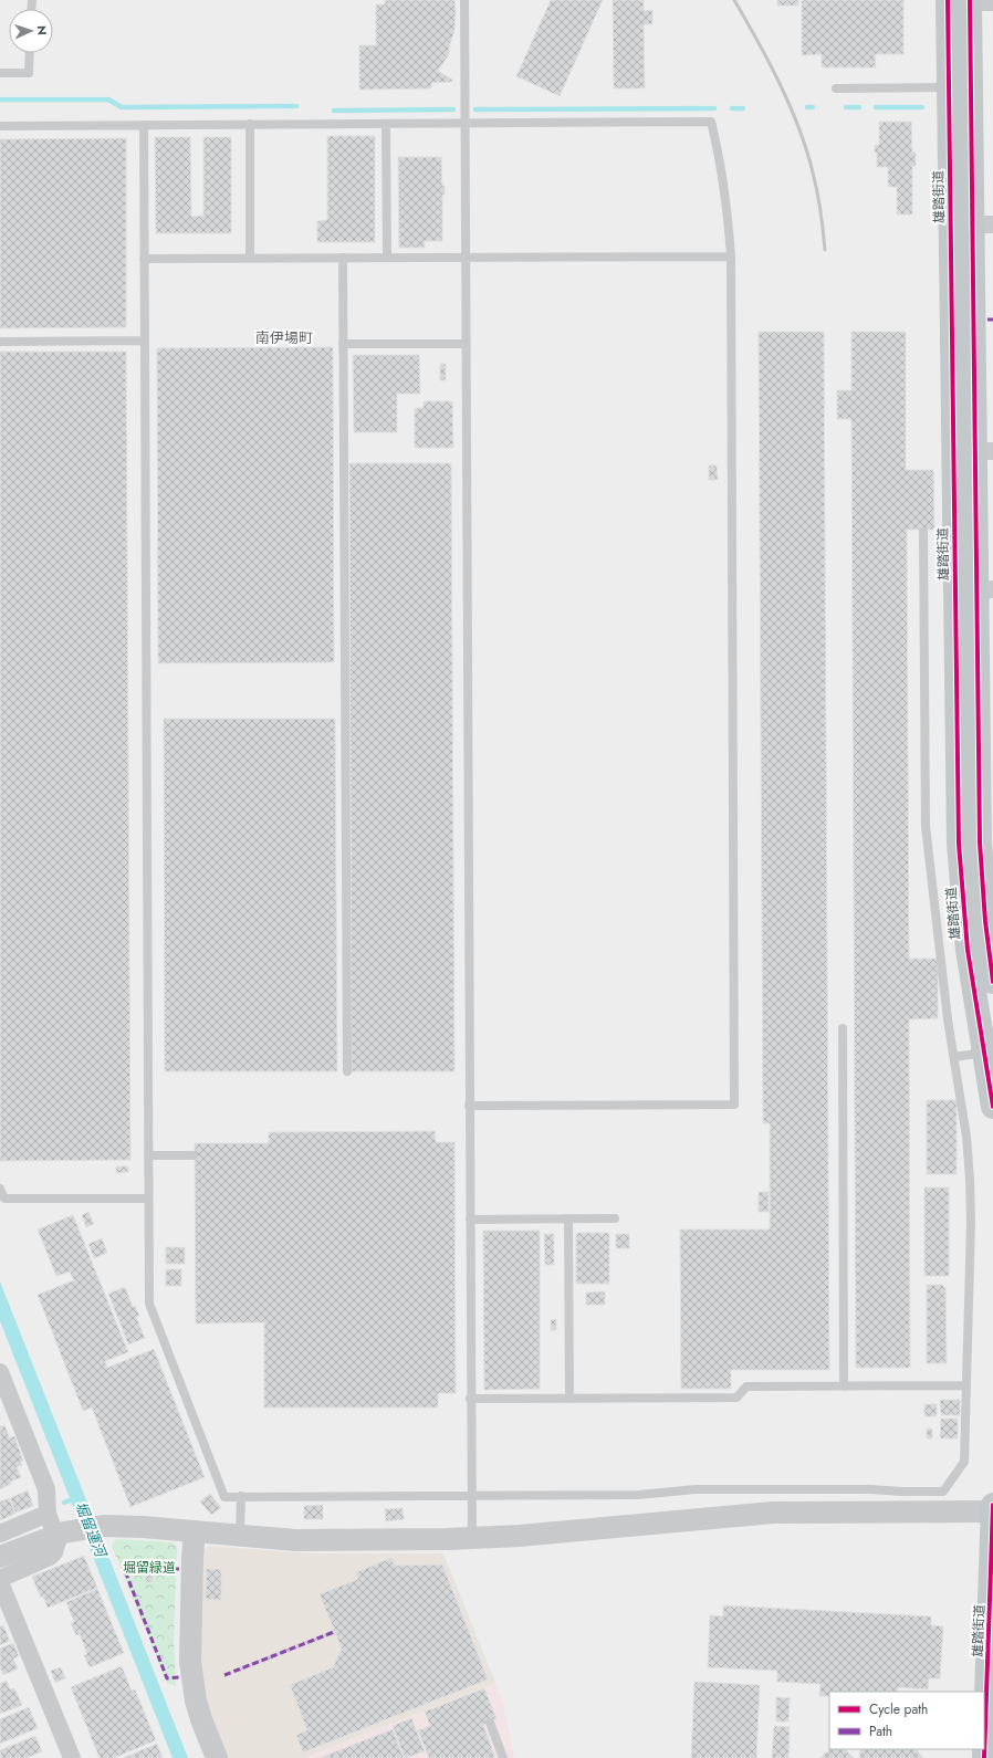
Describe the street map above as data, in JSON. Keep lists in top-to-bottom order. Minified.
{"streets":{"main road":["雄踏街道"]},"districts":["南伊場町"],"water":["堀留運河"],"parks":["堀留緑道"],"legend":["Cycle path","Path"],"north":"right"}
